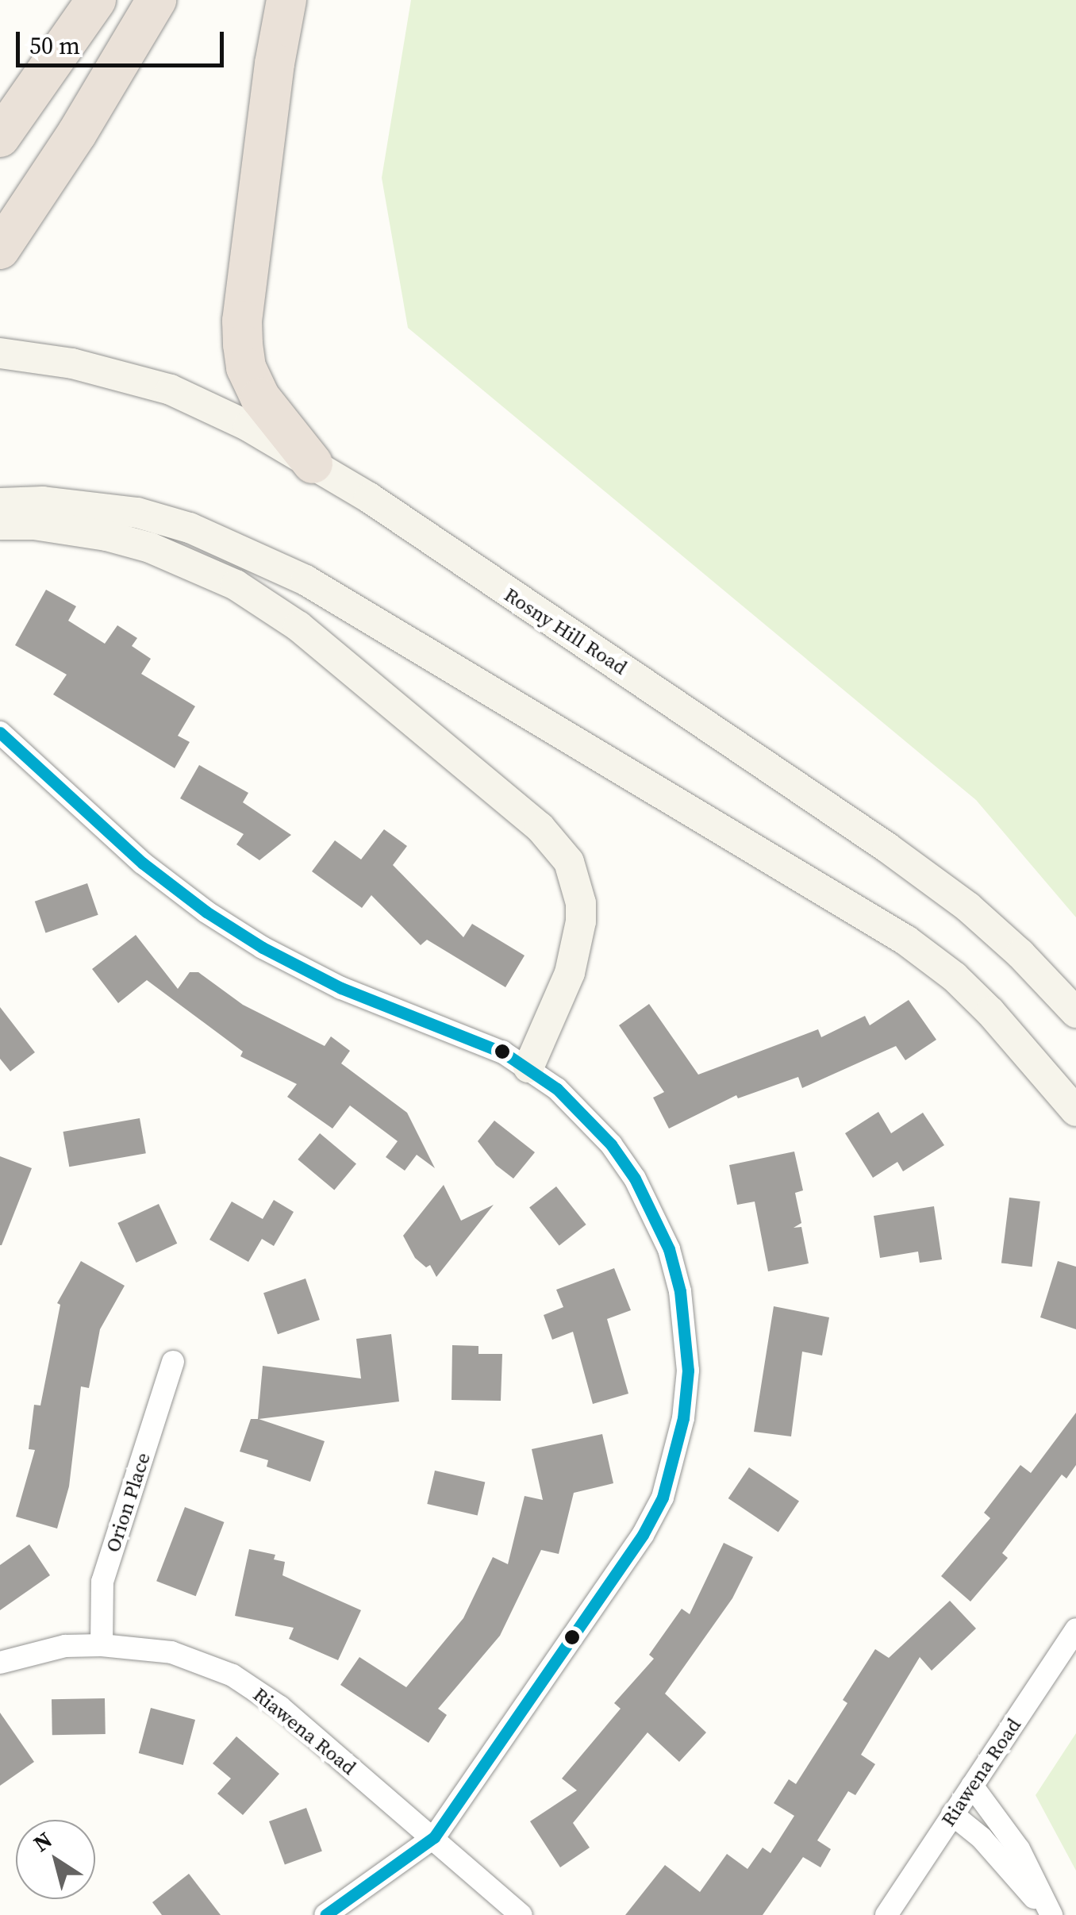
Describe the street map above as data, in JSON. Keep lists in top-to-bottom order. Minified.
{"streets":{"main road":["Rosny Hill Road"],"street":["Orion Place","Riawena Road"]},"crossings":[["Orion Place","Riawena Road"]],"scale_bar":"50 m","north":"top left"}
